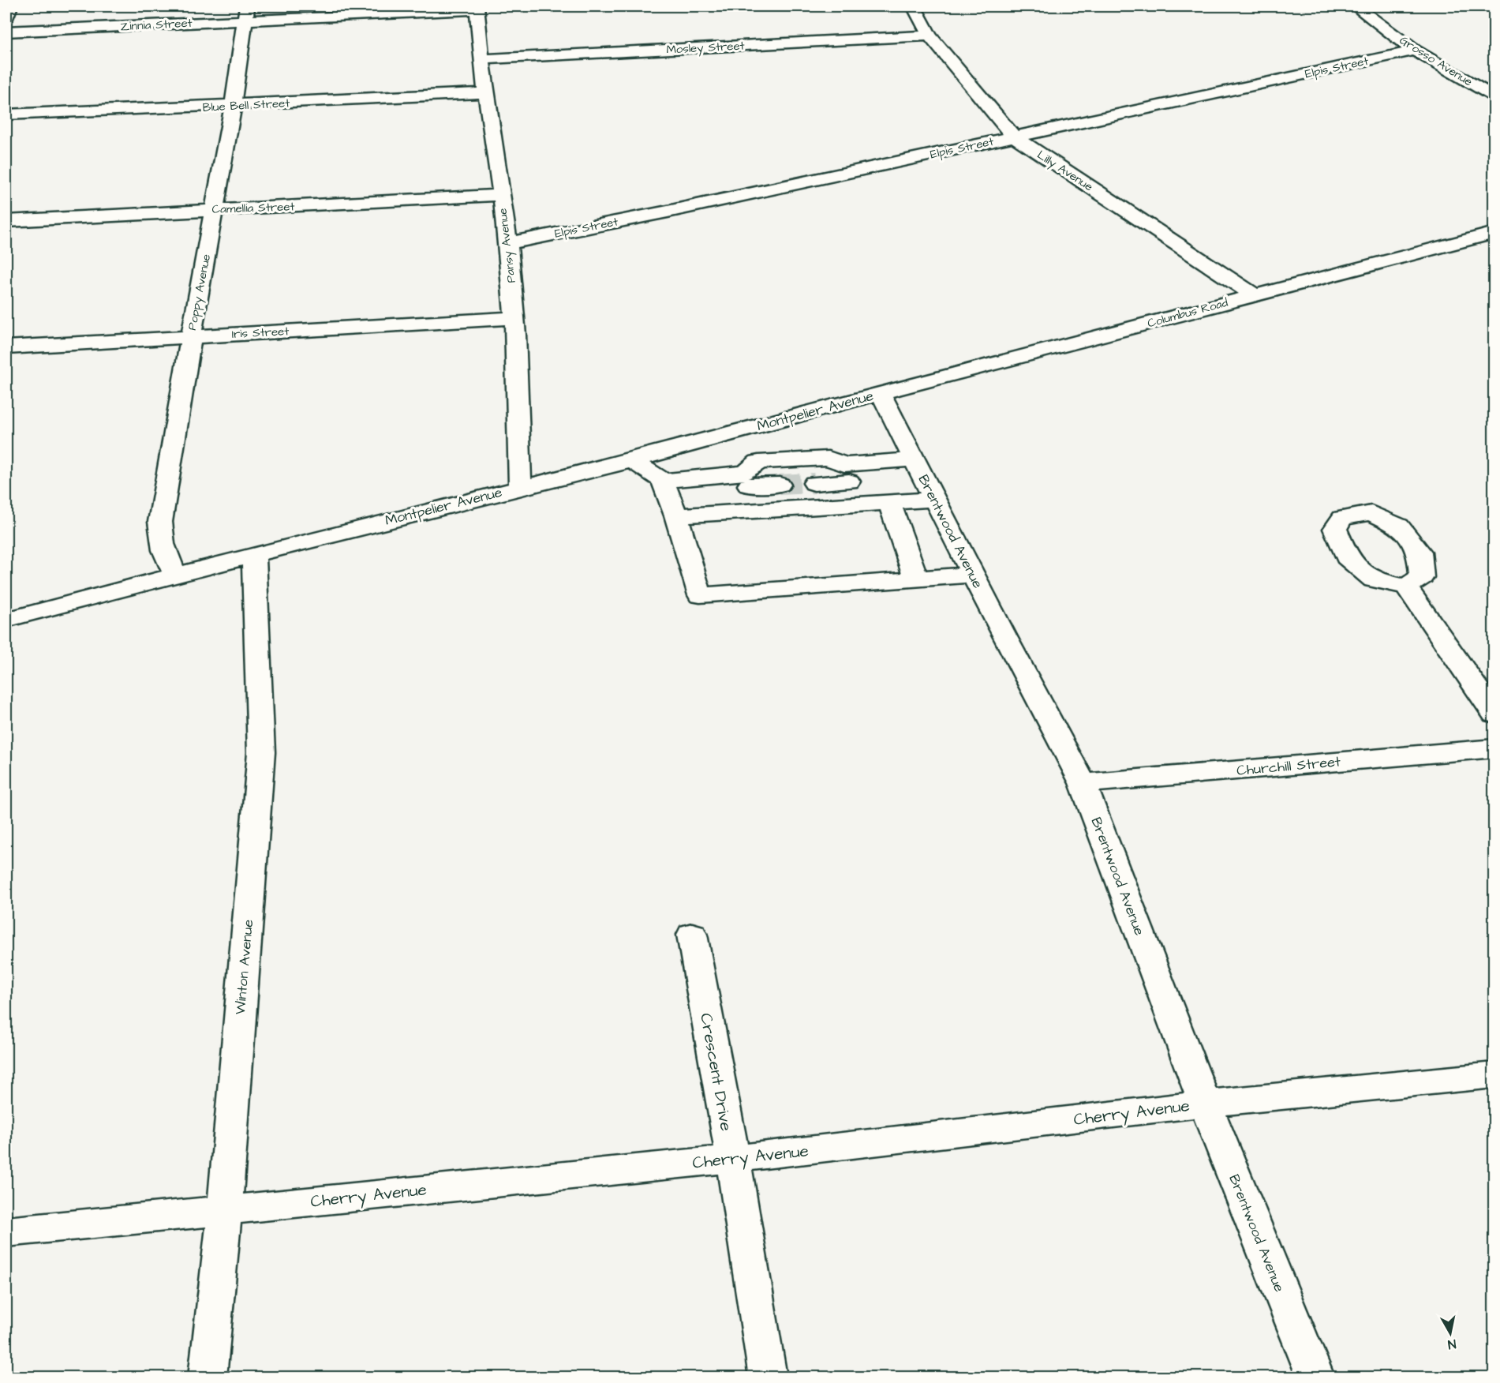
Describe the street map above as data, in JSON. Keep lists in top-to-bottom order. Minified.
{"streets":{"street":["Zinnia Street","Mosley Street","Grosso Avenue","Elpis Street","Blue Bell Street","Lilly Avenue","Camellia Street","Pansy Avenue","Poppy Avenue","Columbus Road","Iris Street","Montpelier Avenue","Brentwood Avenue","Churchill Street","Winton Avenue","Crescent Drive","Cherry Avenue"]},"crossings":[["Zinnia Street","Pansy Avenue"],["Zinnia Street","Poppy Avenue"],["Mosley Street","Lilly Avenue"],["Mosley Street","Pansy Avenue"],["Grosso Avenue","Elpis Street"],["Elpis Street","Lilly Avenue"],["Elpis Street","Pansy Avenue"],["Blue Bell Street","Pansy Avenue"],["Blue Bell Street","Poppy Avenue"],["Lilly Avenue","Columbus Road"],["Camellia Street","Pansy Avenue"],["Camellia Street","Poppy Avenue"],["Pansy Avenue","Iris Street"],["Pansy Avenue","Montpelier Avenue"],["Poppy Avenue","Iris Street"],["Poppy Avenue","Montpelier Avenue"],["Columbus Road","Montpelier Avenue"],["Columbus Road","Brentwood Avenue"],["Montpelier Avenue","Brentwood Avenue"],["Montpelier Avenue","Winton Avenue"],["Brentwood Avenue","Churchill Street"],["Brentwood Avenue","Cherry Avenue"],["Winton Avenue","Cherry Avenue"],["Crescent Drive","Cherry Avenue"]],"north":"bottom"}
